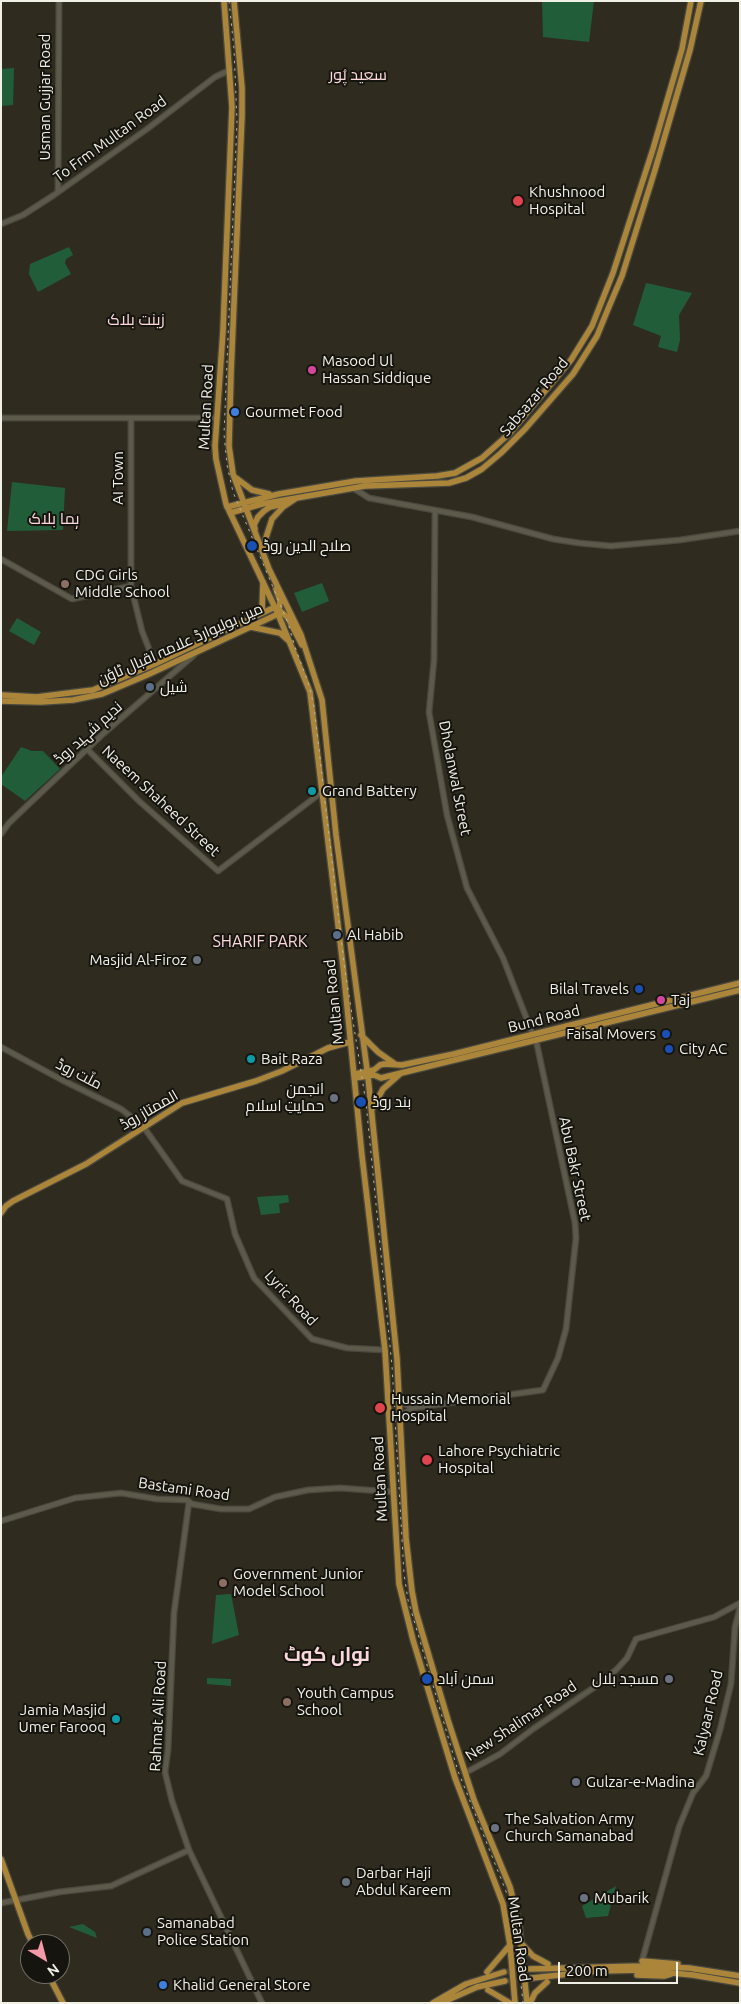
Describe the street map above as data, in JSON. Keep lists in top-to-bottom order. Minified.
{"streets":{"main road":["Sabsazar Road","Multan Road","مین بولیوارڈ علامہ اقبال ٹاؤن","Bund Road","الممتاز روڈ"],"street":["Usman Gujjar Road","To Frm Multan Road","AI Town","ندیم شہید روڈ","Dholanwal Street","Naeem Shaheed Street","ملّت روڈ","Abu Bakr Street","Lyric Road","Bastami Road","Kalyaar Road","Rahmat Ali Road","New Shalimar Road"]},"crossings":[["Usman Gujjar Road","To Frm Multan Road"],["To Frm Multan Road","Multan Road"],["Sabsazar Road","Multan Road"],["Multan Road","مین بولیوارڈ علامہ اقبال ٹاؤن"],["Multan Road","Naeem Shaheed Street"],["Multan Road","Bund Road"],["Multan Road","الممتاز روڈ"],["Multan Road","Lyric Road"],["Multan Road","Bastami Road"],["Multan Road","New Shalimar Road"],["AI Town","مین بولیوارڈ علامہ اقبال ٹاؤن"],["مین بولیوارڈ علامہ اقبال ٹاؤن","ندیم شہید روڈ"],["ندیم شہید روڈ","Naeem Shaheed Street"],["Dholanwal Street","Bund Road"],["Dholanwal Street","Abu Bakr Street"],["Bund Road","Abu Bakr Street"],["ملّت روڈ","الممتاز روڈ"],["ملّت روڈ","Lyric Road"],["الممتاز روڈ","Lyric Road"],["Bastami Road","Rahmat Ali Road"]],"districts":["سعید پُور","زینت بلاک","ہما بلاک","SHARIF PARK","نواں کوٹ"],"places":["Khushnood Hospital","Masood Ul Hassan Siddique","Gourmet Food","صلاح الدین روڈ","CDG Girls Middle School","شیل","Grand Battery","Al Habib","Masjid Al-Firoz","Bilal Travels","Taj","Faisal Movers","City AC","Bait Raza","انجمن حمایتِ اسلام","بند روڈ","Hussain Memorial Hospital","Lahore Psychiatric Hospital","Government Junior Model School","سمن آباد","مسجد بلال","Youth Campus School","Jamia Masjid Umer Farooq","Gulzar-e-Madina","The Salvation Army Church Samanabad","Darbar Haji Abdul Kareem","Mubarik","Samanabad Police Station","Khalid General Store"],"scale_bar":"200 m","north":"bottom right"}
